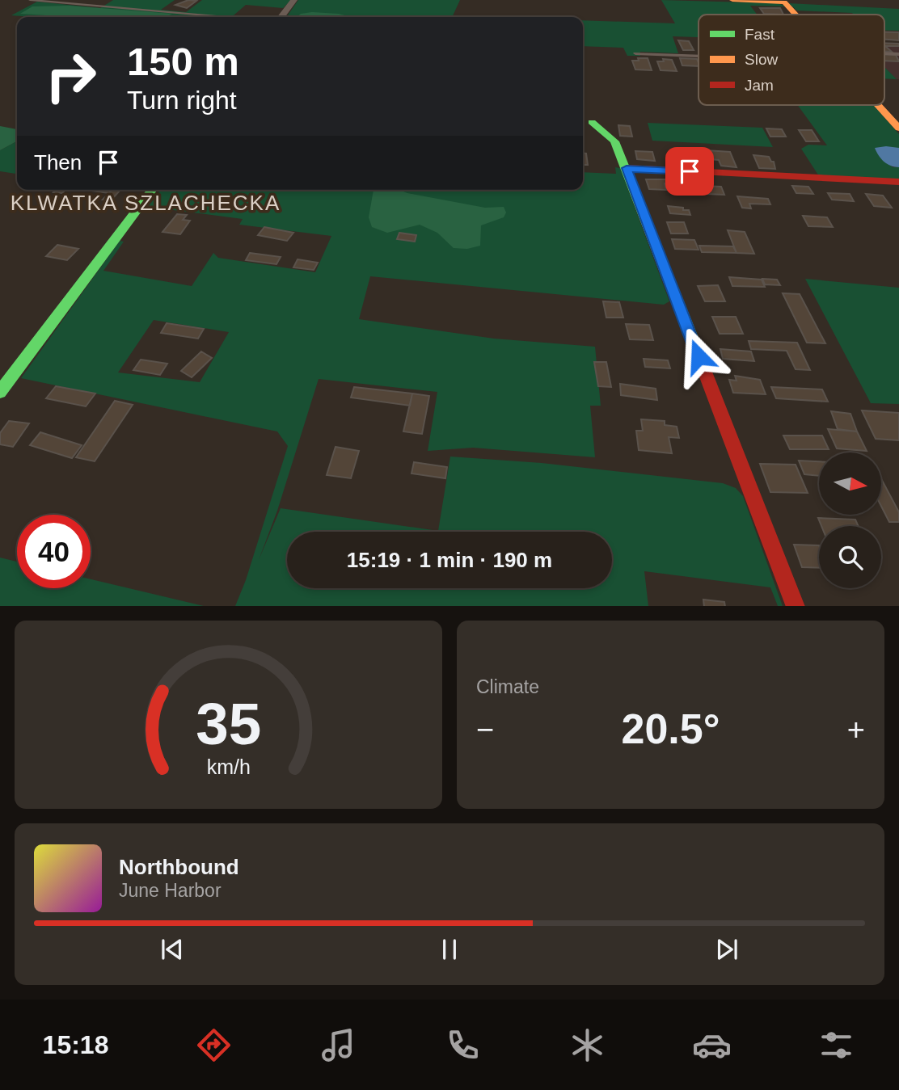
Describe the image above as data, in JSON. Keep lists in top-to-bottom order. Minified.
{"districts":["KLWATKA SZLACHECKA"],"legend":["Fast","Slow","Jam"],"north":"right","page":{"turn":["150 m","Turn right"],"then":"Then","limit":"40","trip":"15:19 · 1 min · 190 m","tile":"Climate","heat":["−","20.5°","+"],"song":["Northbound","June Harbor"],"tabs":"15:18","gauge":["35","km/h"]}}
